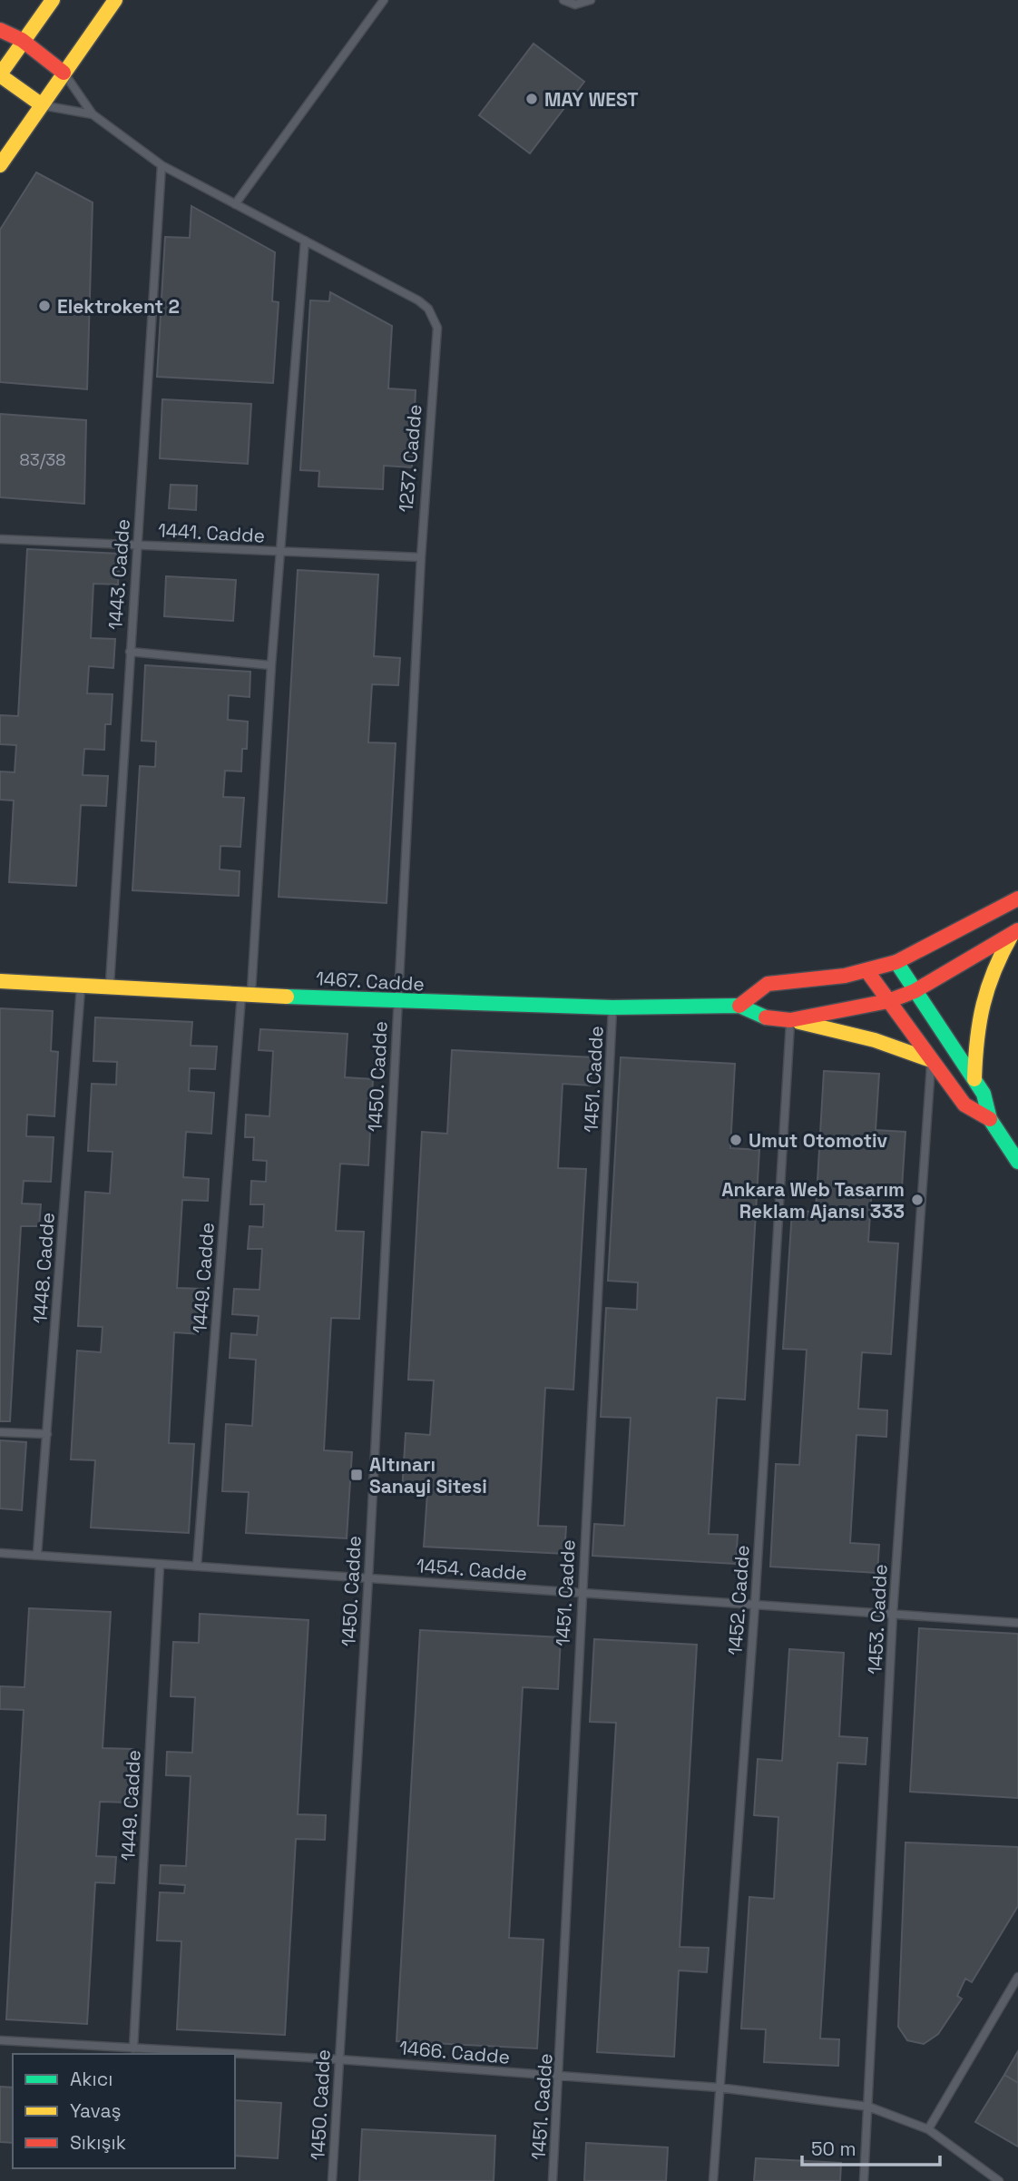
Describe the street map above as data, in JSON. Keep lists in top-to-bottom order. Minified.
{"streets":{"street":["1237. Cadde","1467. Cadde"],"lane":["1441. Cadde","1443. Cadde","1450. Cadde","1451. Cadde","1448. Cadde","1449. Cadde","1454. Cadde","1452. Cadde","1453. Cadde","1466. Cadde"]},"crossings":[["1237. Cadde","1441. Cadde"],["1237. Cadde","1443. Cadde"],["1237. Cadde","1467. Cadde"],["1237. Cadde","1450. Cadde"],["1237. Cadde","1449. Cadde"],["1441. Cadde","1443. Cadde"],["1441. Cadde","1449. Cadde"],["1443. Cadde","1467. Cadde"],["1467. Cadde","1450. Cadde"],["1467. Cadde","1451. Cadde"],["1467. Cadde","1448. Cadde"],["1467. Cadde","1449. Cadde"],["1467. Cadde","1452. Cadde"],["1450. Cadde","1454. Cadde"],["1450. Cadde","1466. Cadde"],["1451. Cadde","1454. Cadde"],["1451. Cadde","1466. Cadde"],["1448. Cadde","1454. Cadde"],["1449. Cadde","1454. Cadde"],["1449. Cadde","1466. Cadde"],["1454. Cadde","1452. Cadde"],["1454. Cadde","1453. Cadde"],["1452. Cadde","1466. Cadde"],["1453. Cadde","1466. Cadde"]],"places":{"other":["MAY WEST","Elektrokent 2","Umut Otomotiv","Ankara Web Tasarım Reklam Ajansı 333"],"transit":["Altınarı Sanayi Sitesi"]},"house_numbers":["83/38"],"legend":["Akıcı","Yavaş","Sıkışık"],"scale_bar":"50 m"}
